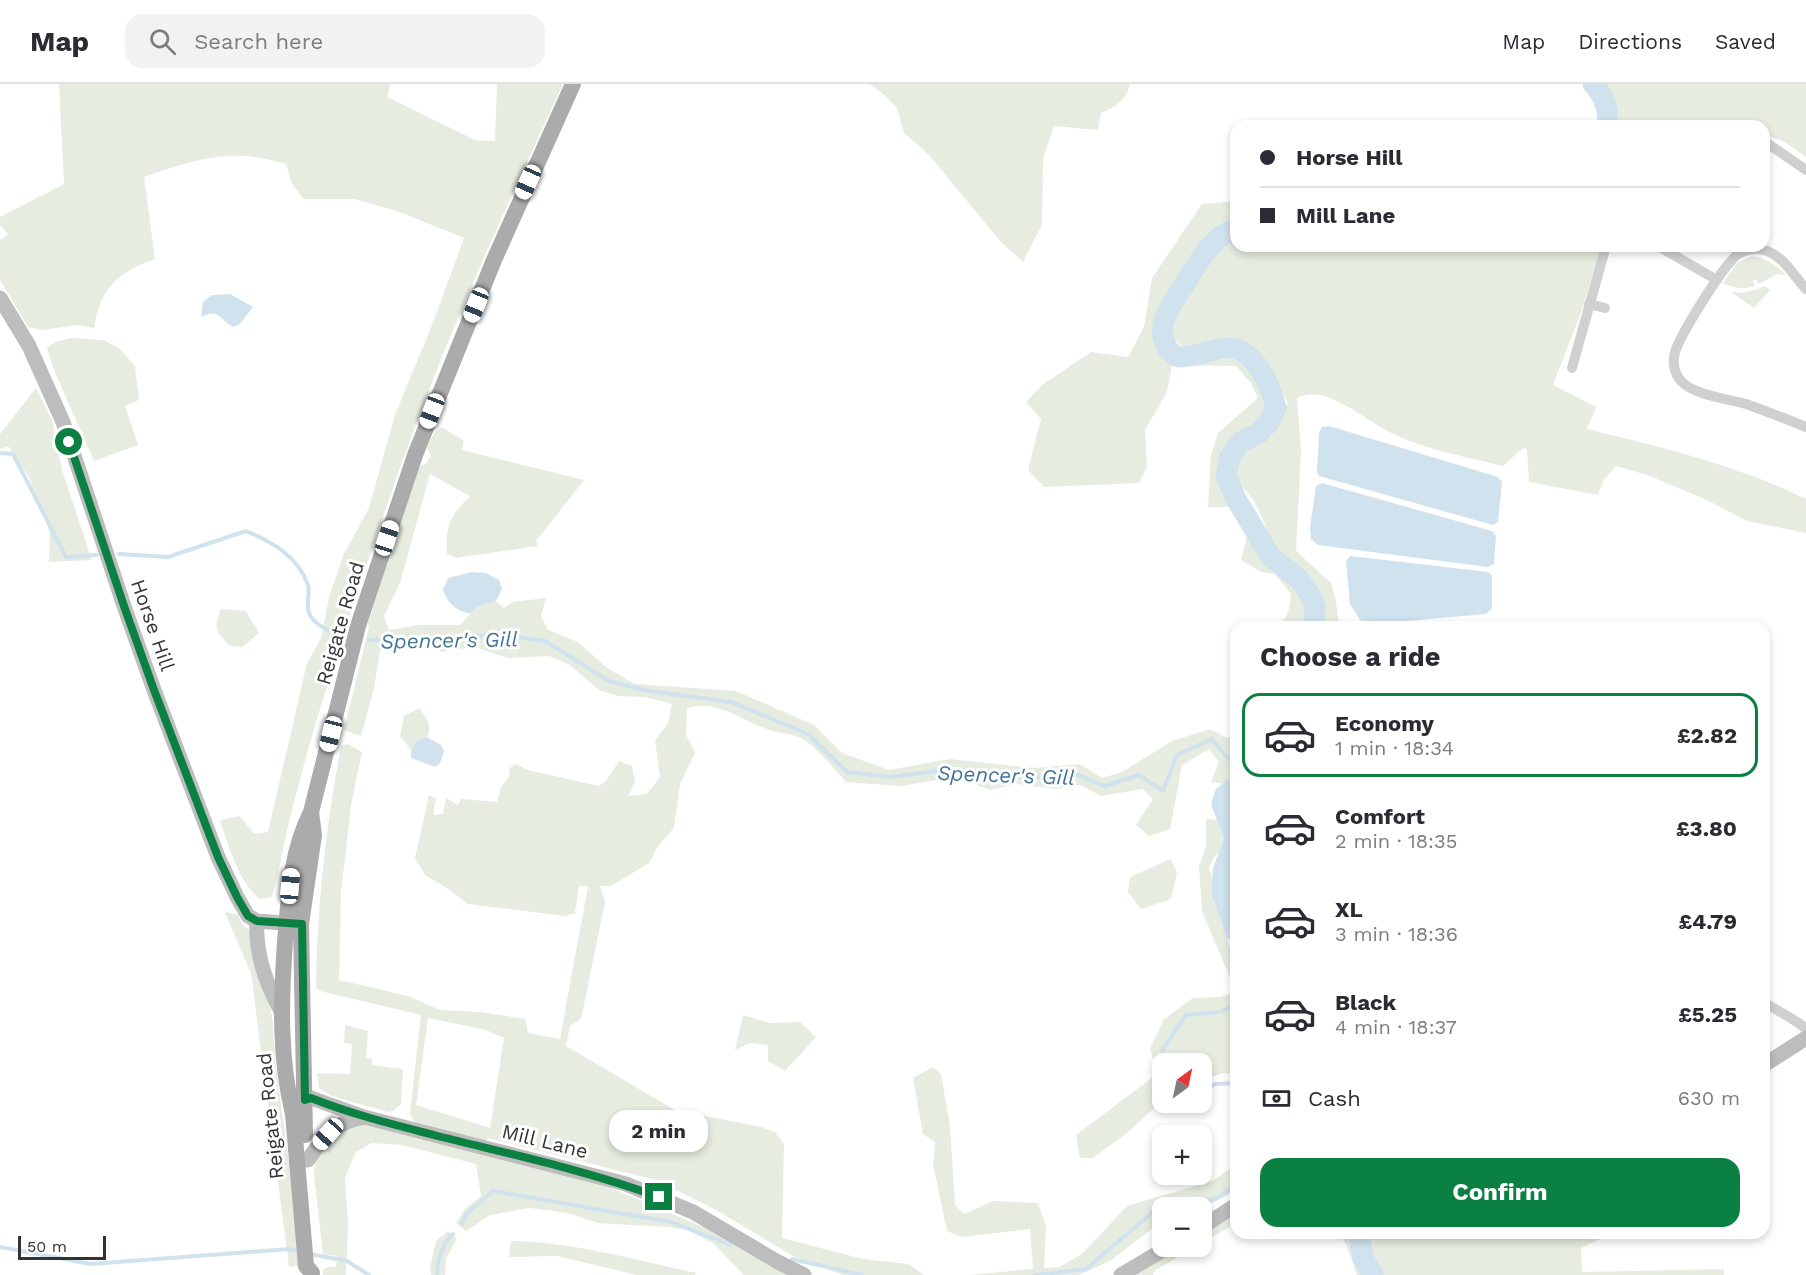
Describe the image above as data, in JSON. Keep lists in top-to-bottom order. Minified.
{"streets":{"main road":["Reigate Road"],"street":["Horse Hill","Mill Lane"]},"crossings":[["Reigate Road","Mill Lane"]],"water":["Spencer's Gill"],"scale_bar":"50 m","north":"top right","page":{"header":"Map","search":"Search here","nav":["Map","Directions","Saved"],"banner":["Horse Hill","Mill Lane"],"heading":"Choose a ride","list":[{"name":"Economy","note":"1 min · 18:34","value":"£2.82"},{"name":"Comfort","note":"2 min · 18:35","value":"£3.80"},{"name":"XL","note":"3 min · 18:36","value":"£4.79"},{"name":"Black","note":"4 min · 18:37","value":"£5.25"}],"map_buttons":["+","−"],"pay":["Cash","630 m"],"bubble":"2 min","buttons":"Confirm","scale":"50 m"}}
